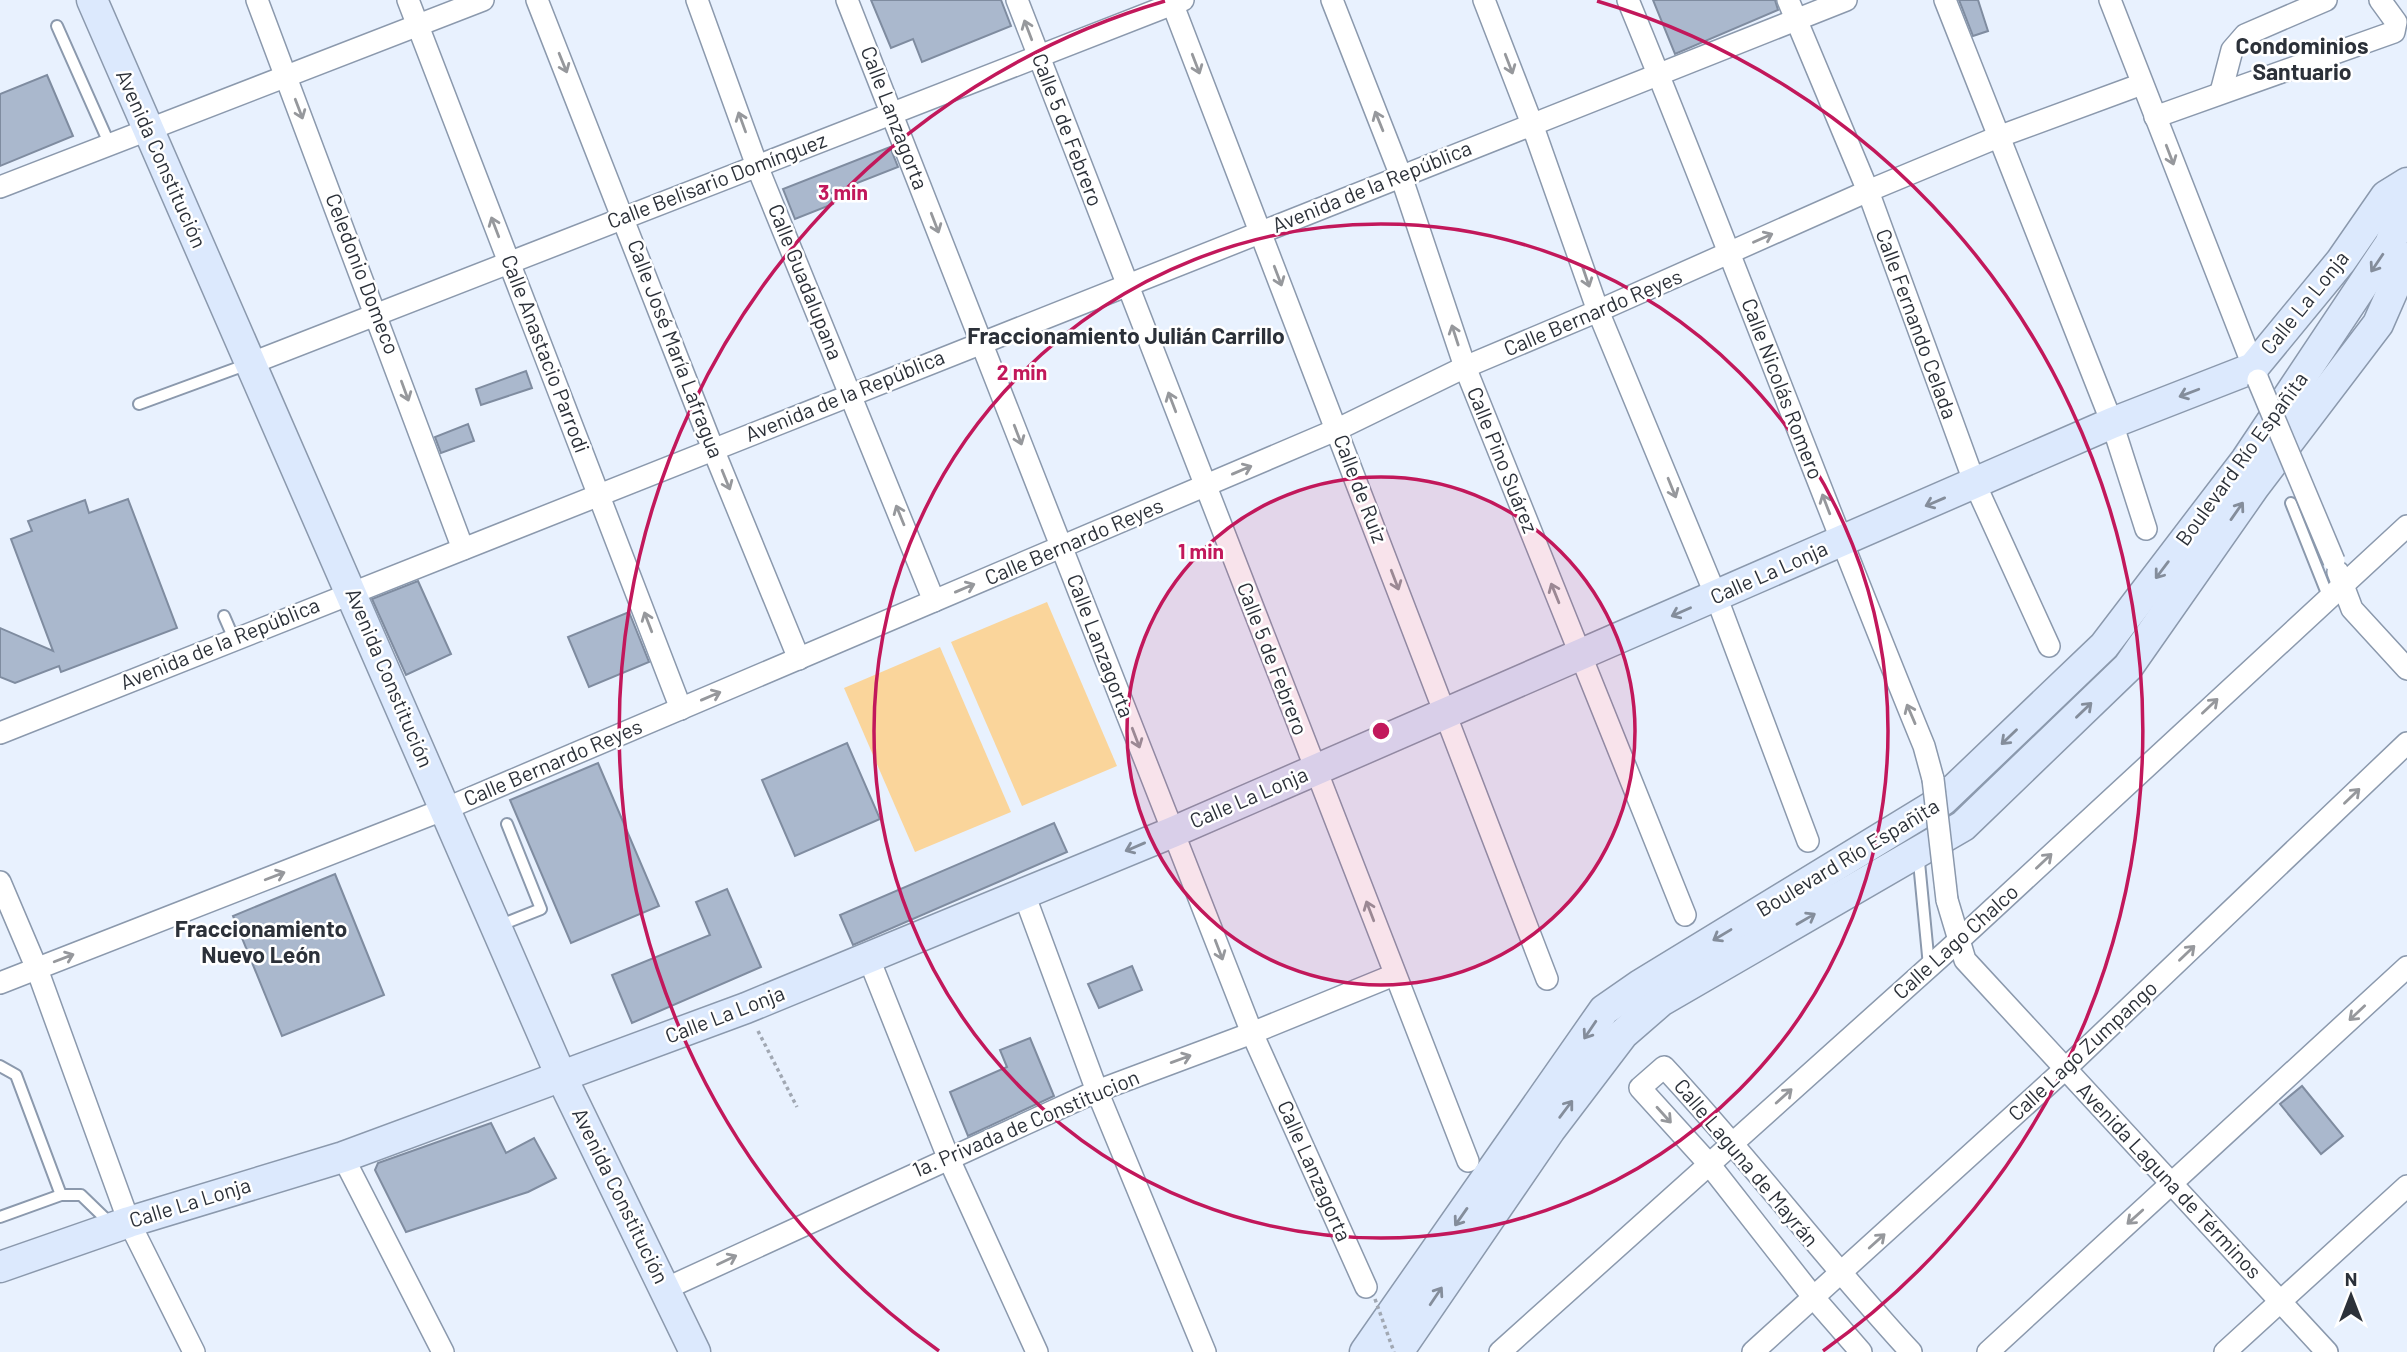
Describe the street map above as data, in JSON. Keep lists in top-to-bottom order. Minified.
{"streets":{"main road":["Avenida Constitución","Calle La Lonja","Boulevard Río Españita"],"street":["Calle Lanzagorta","Calle 5 de Febrero","Calle Belisario Domínguez","Avenida de la República","Celedonio Domeco","Calle Guadalupana","Calle Bernardo Reyes","Calle Fernando Celada","Calle José María Lafragua","Calle Anastacio Parrodi","Calle Nicolás Romero","Calle Pino Suárez","Calle de Ruiz","Calle Lago Chalco","Calle Lago Zumpango","1a. Privada de Constitucion","Calle Laguna de Mayrán","Avenida Laguna de Términos"]},"crossings":[["Calle Lanzagorta","Calle Belisario Domínguez"],["Calle Lanzagorta","Avenida de la República"],["Calle Lanzagorta","Calle La Lonja"],["Calle Lanzagorta","Calle Bernardo Reyes"],["Calle Lanzagorta","1a. Privada de Constitucion"],["Calle 5 de Febrero","Calle Belisario Domínguez"],["Calle 5 de Febrero","Avenida de la República"],["Calle 5 de Febrero","Calle La Lonja"],["Calle 5 de Febrero","Calle Bernardo Reyes"],["Calle 5 de Febrero","1a. Privada de Constitucion"],["Avenida Constitución","Calle Belisario Domínguez"],["Avenida Constitución","Avenida de la República"],["Avenida Constitución","Calle La Lonja"],["Avenida Constitución","Calle Bernardo Reyes"],["Avenida Constitución","1a. Privada de Constitucion"],["Calle Belisario Domínguez","Celedonio Domeco"],["Calle Belisario Domínguez","Calle Guadalupana"],["Calle Belisario Domínguez","Calle José María Lafragua"],["Calle Belisario Domínguez","Calle Anastacio Parrodi"],["Calle Belisario Domínguez","Calle de Ruiz"],["Avenida de la República","Celedonio Domeco"],["Avenida de la República","Calle Guadalupana"],["Avenida de la República","Calle Fernando Celada"],["Avenida de la República","Calle José María Lafragua"],["Avenida de la República","Calle Anastacio Parrodi"],["Avenida de la República","Calle Nicolás Romero"],["Avenida de la República","Calle Pino Suárez"],["Avenida de la República","Calle de Ruiz"],["Calle Guadalupana","Calle Bernardo Reyes"],["Calle La Lonja","Calle Fernando Celada"],["Calle La Lonja","Calle Nicolás Romero"],["Calle La Lonja","Calle Pino Suárez"],["Calle La Lonja","Calle de Ruiz"],["Calle Bernardo Reyes","Calle Fernando Celada"],["Calle Bernardo Reyes","Calle José María Lafragua"],["Calle Bernardo Reyes","Calle Anastacio Parrodi"],["Calle Bernardo Reyes","Calle Nicolás Romero"],["Calle Bernardo Reyes","Calle Pino Suárez"],["Calle Bernardo Reyes","Calle de Ruiz"],["Calle Nicolás Romero","Avenida Laguna de Términos"],["Calle Lago Chalco","Calle Laguna de Mayrán"],["Calle Lago Chalco","Avenida Laguna de Términos"],["Calle Lago Zumpango","Calle Laguna de Mayrán"],["Calle Lago Zumpango","Avenida Laguna de Términos"]],"one_way":["Calle Lanzagorta","Calle 5 de Febrero","Celedonio Domeco","Calle Guadalupana","Calle Bernardo Reyes","Calle José María Lafragua","Calle Anastacio Parrodi","Calle de Ruiz","Calle Lago Chalco","1a. Privada de Constitucion"],"districts":["Condominios Santuario","Fraccionamiento Julián Carrillo","Fraccionamiento Nuevo León"],"north":"top","rings":["3 min","2 min","1 min"]}
